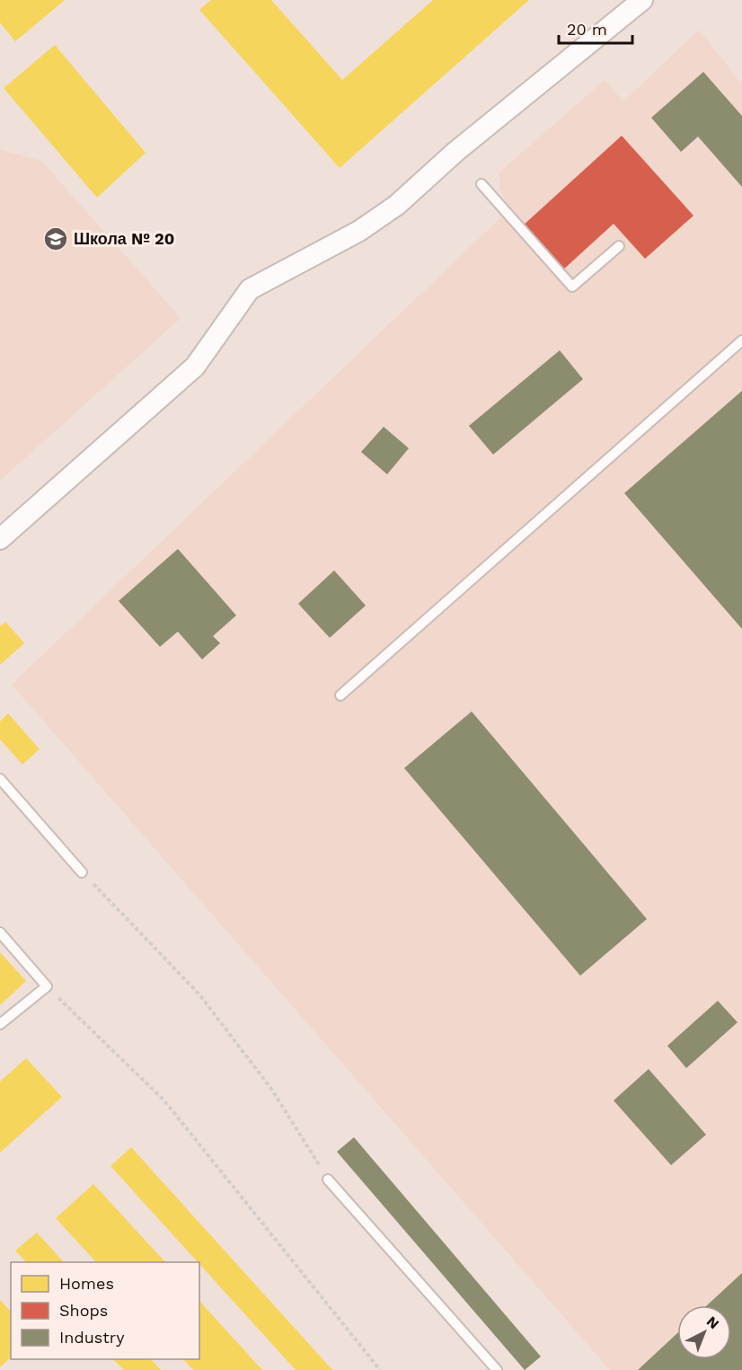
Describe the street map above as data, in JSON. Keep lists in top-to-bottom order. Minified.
{"places":{"school or university":["Школа № 20"]},"legend":["Homes","Shops","Industry"],"scale_bar":"20 m","north":"top right"}
